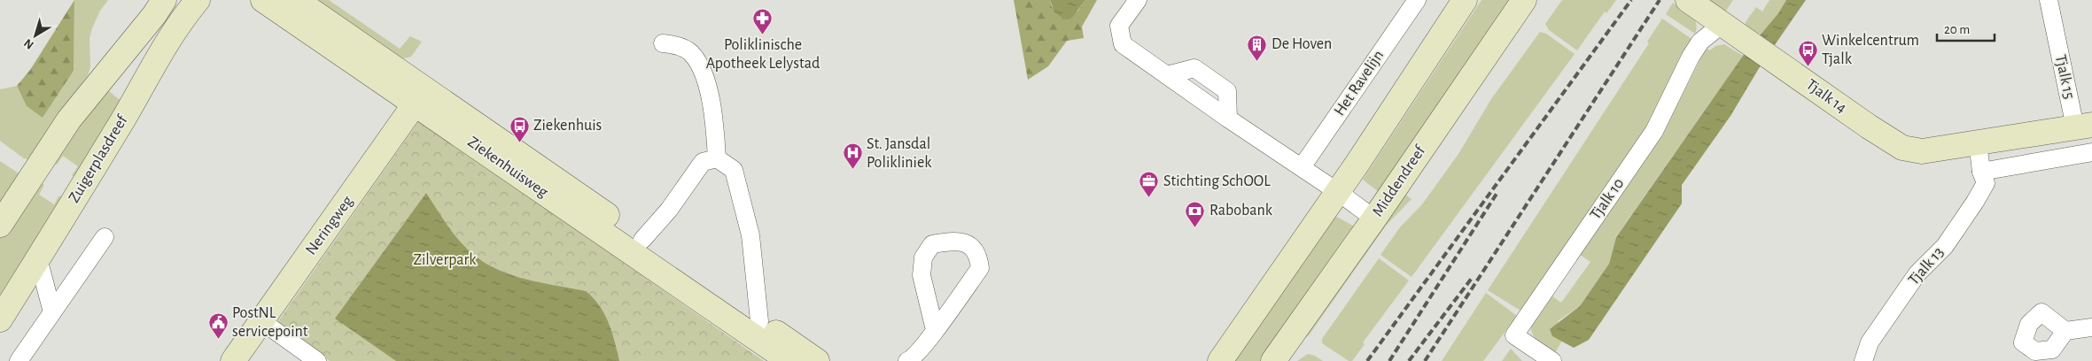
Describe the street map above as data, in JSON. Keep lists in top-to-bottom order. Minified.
{"streets":{"street":["Tjalk 15","Het Ravelijn","Tjalk 14","Zuigerplasdreef","Ziekenhuisweg","Middendreef","Tjalk 10","Neringweg","Tjalk 13"]},"crossings":[["Tjalk 15","Tjalk 14"],["Tjalk 14","Tjalk 10"],["Ziekenhuisweg","Neringweg"]],"parks":["Zilverpark"],"places":{"pharmacy":["Poliklinische Apotheek Lelystad"],"building":["De Hoven"],"bus stop":["Winkelcentrum Tjalk","Ziekenhuis"],"hospital":["St. Jansdal Polikliniek"],"office":["Stichting SchOOL"],"bank":["Rabobank"],"public building":["PostNL servicepoint"]},"scale_bar":"20 m","north":"bottom left"}
